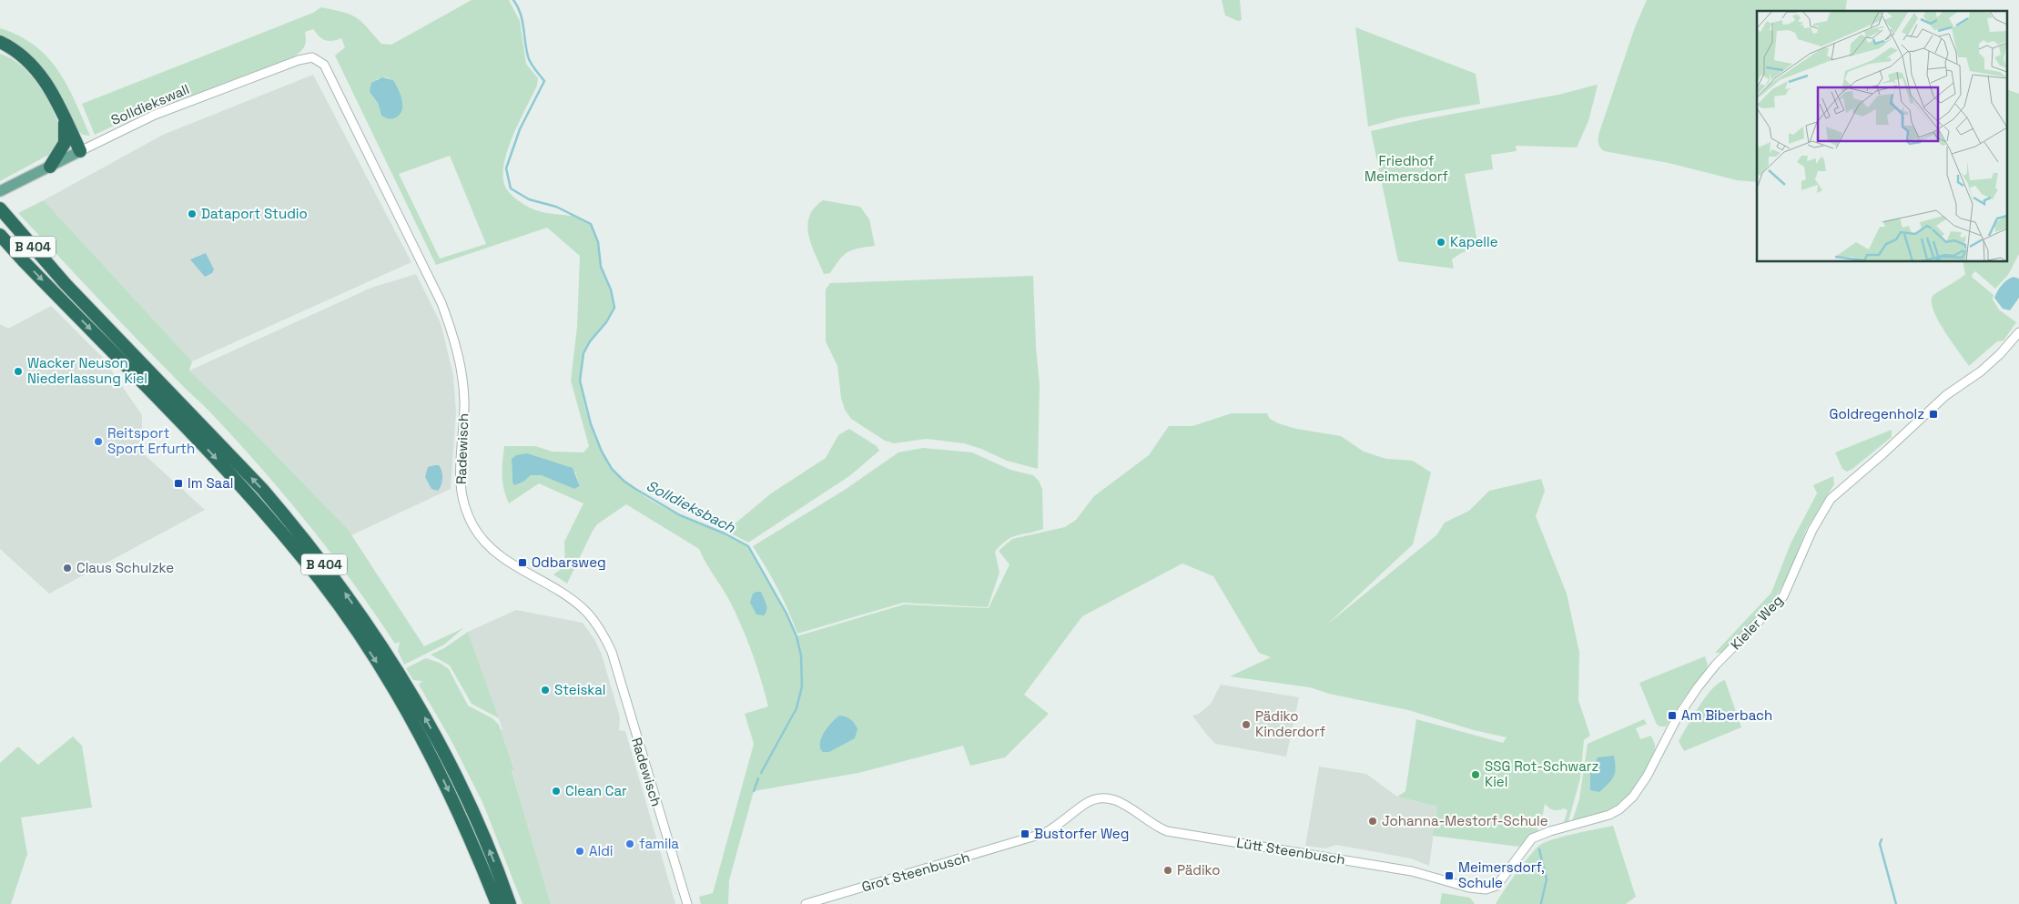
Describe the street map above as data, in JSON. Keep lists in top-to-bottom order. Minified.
{"streets":{"highway":["B 404"],"main road":["Solldiekswall"],"street":["Radewisch","Kieler Weg","Lütt Steenbusch","Grot Steenbusch"]},"crossings":[["Solldiekswall","Radewisch"],["Kieler Weg","Lütt Steenbusch"],["Lütt Steenbusch","Grot Steenbusch"]],"water":["Solldieksbach"],"parks":["Friedhof Meimersdorf"],"places":{"other":["Dataport Studio","Kapelle","Wacker Neuson Niederlassung Kiel","Reitsport Sport Erfurth","Claus Schulzke","Steiskal","Pädiko Kinderdorf","SSG Rot-Schwarz Kiel","Clean Car","Johanna-Mestorf-Schule","famila","Aldi","Pädiko"],"transit":["Goldregenholz","Im Saal","Odbarsweg","Am Biberbach","Bustorfer Weg","Meimersdorf, Schule"]}}
